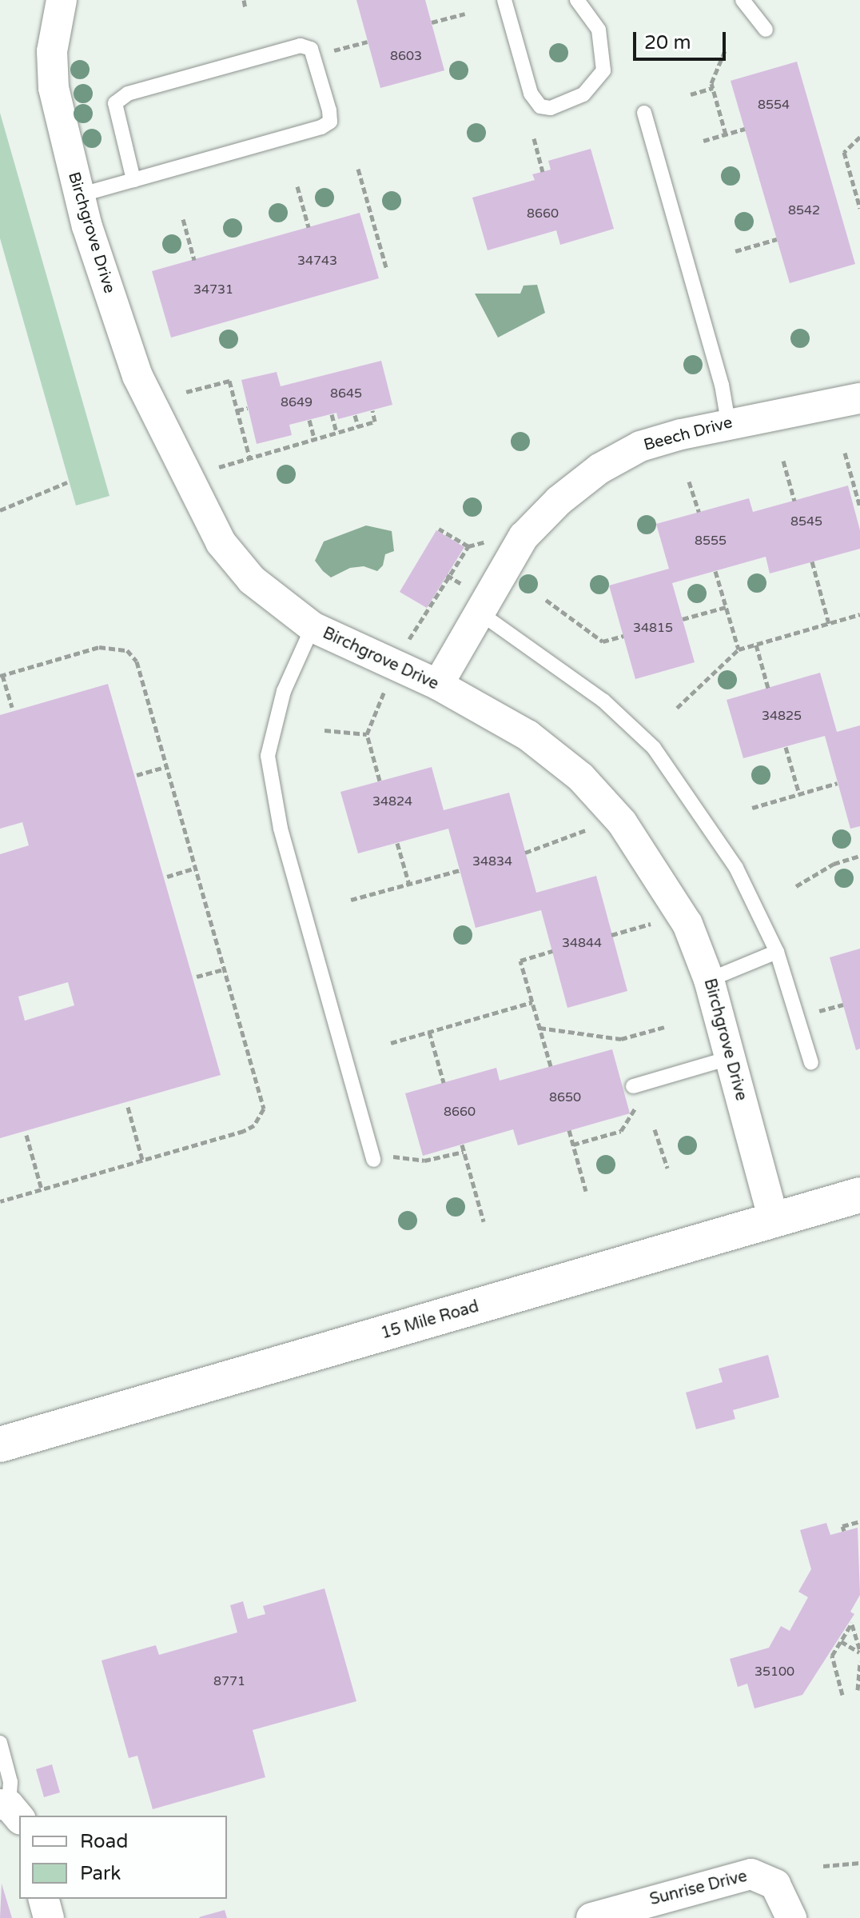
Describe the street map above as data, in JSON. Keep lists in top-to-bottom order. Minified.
{"streets":{"main road":["15 Mile Road"],"street":["Birchgrove Drive","Beech Drive","Sunrise Drive"]},"crossings":[["Birchgrove Drive","Beech Drive"],["Birchgrove Drive","15 Mile Road"]],"house_numbers":["8603","8554","8542","8660","34743","34731","8645","8649","8545","8555","34815","34825","34824","34834","34844","8650","8660","35100","8771"],"legend":["Road","Park"],"scale_bar":"20 m"}
